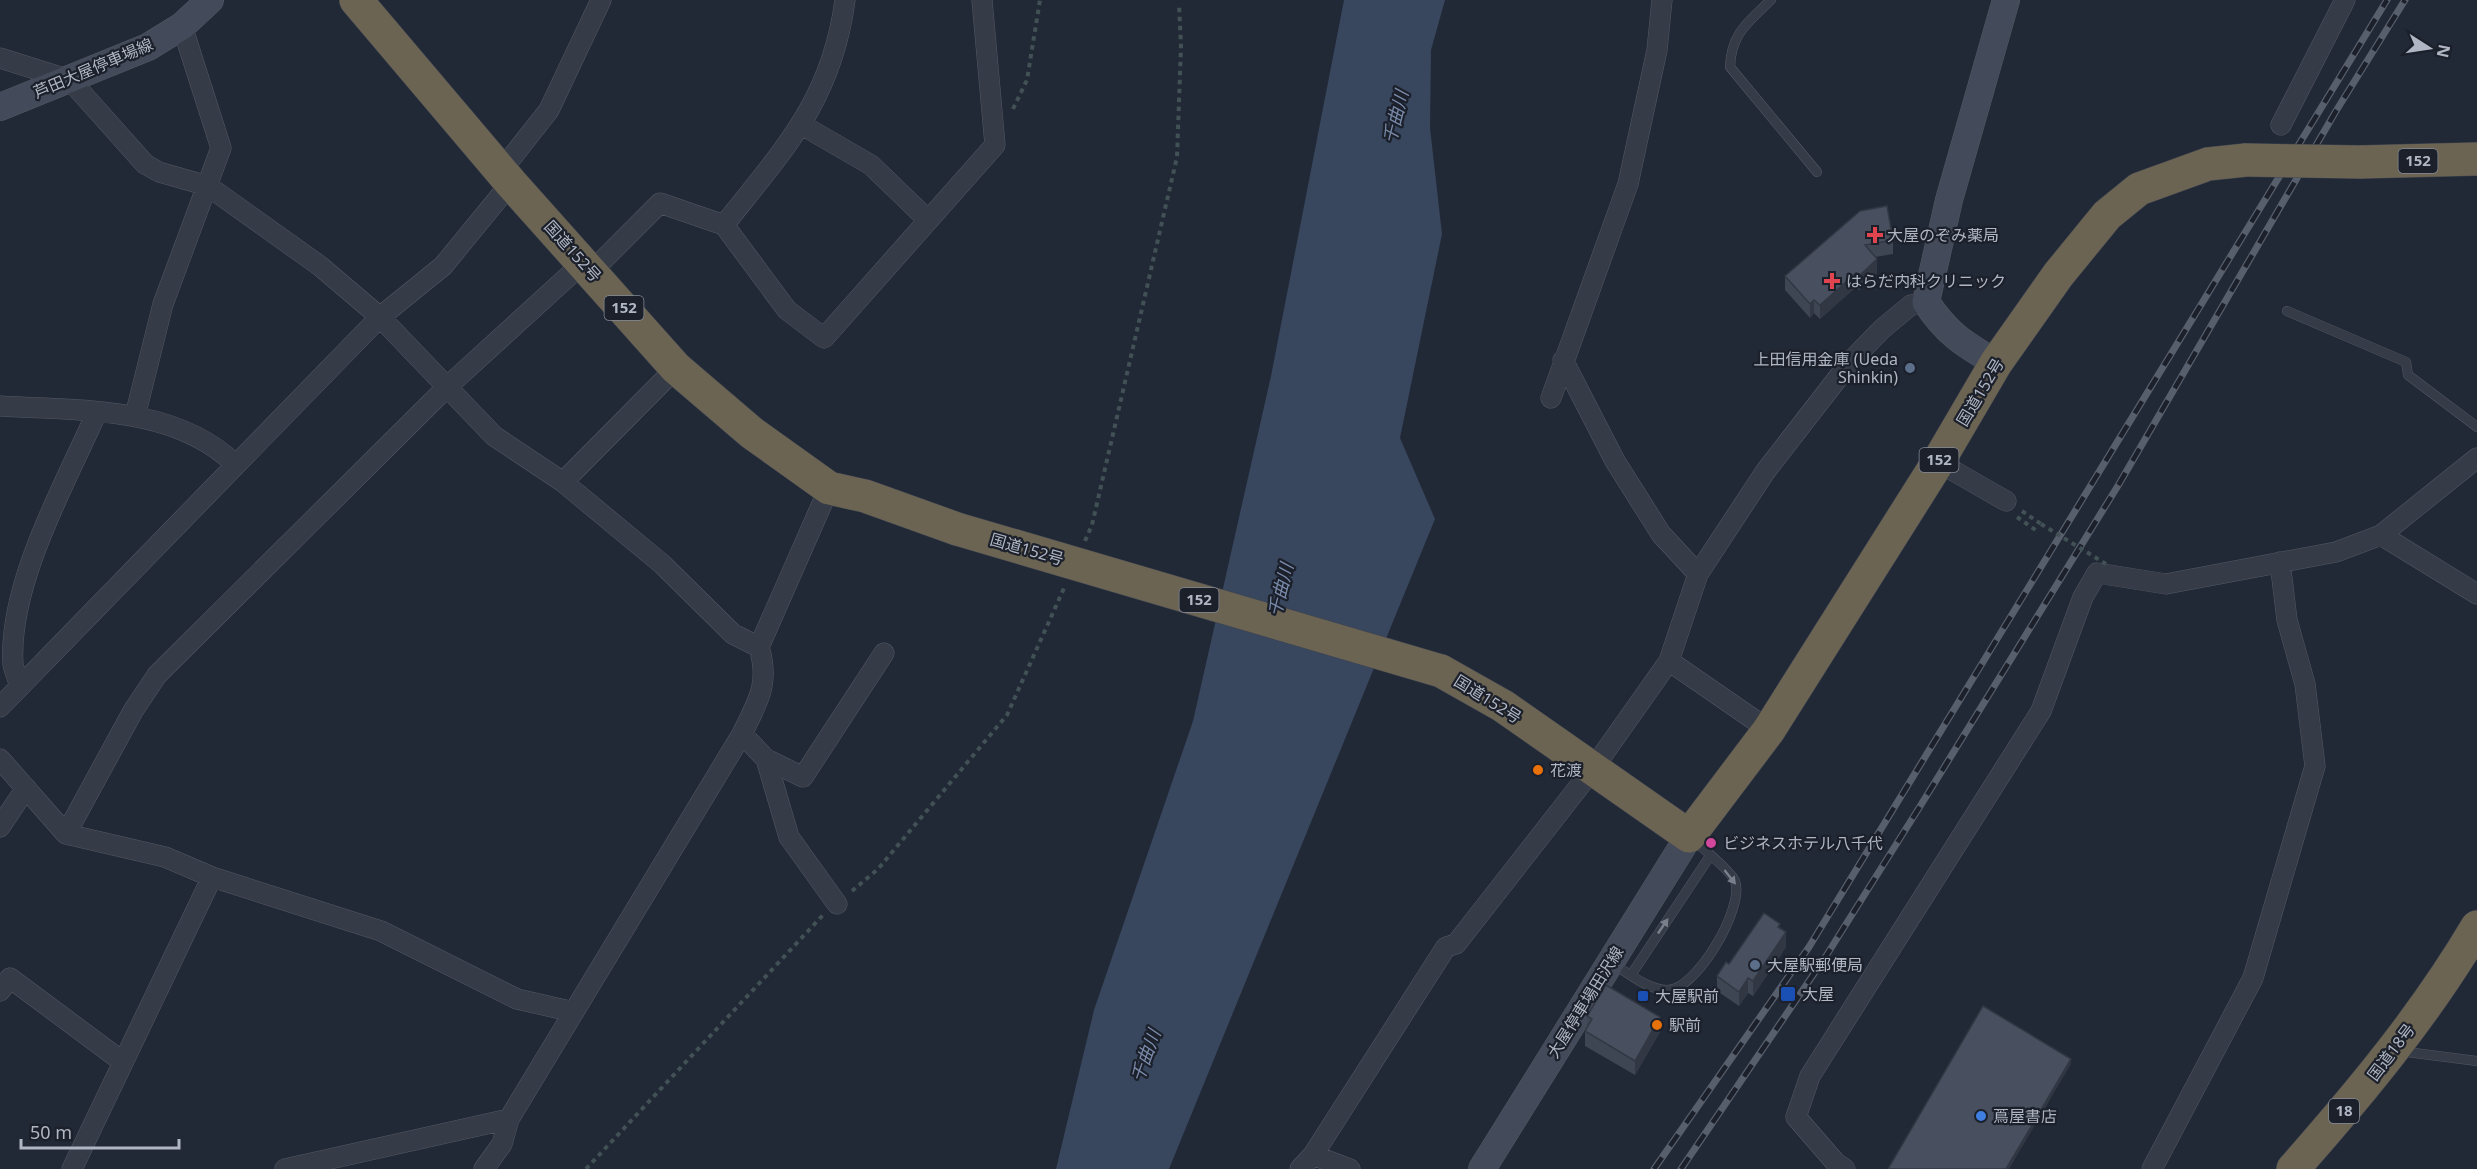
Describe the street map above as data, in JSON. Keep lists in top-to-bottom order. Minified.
{"streets":{"highway":["152","国道152号","国道18号","18"],"main road":["芦田大屋停車場線","大屋停車場田沢線"]},"crossings":[["国道152号","大屋停車場田沢線"]],"water":["千曲川"],"places":{"health":["大屋のぞみ薬局","はらだ内科クリニック"],"other":["上田信用金庫 (Ueda Shinkin)","花渡","ビジネスホテル八千代","大屋駅郵便局","駅前","蔦屋書店"],"transit":["大屋","大屋駅前"]},"scale_bar":"50 m","north":"right"}
